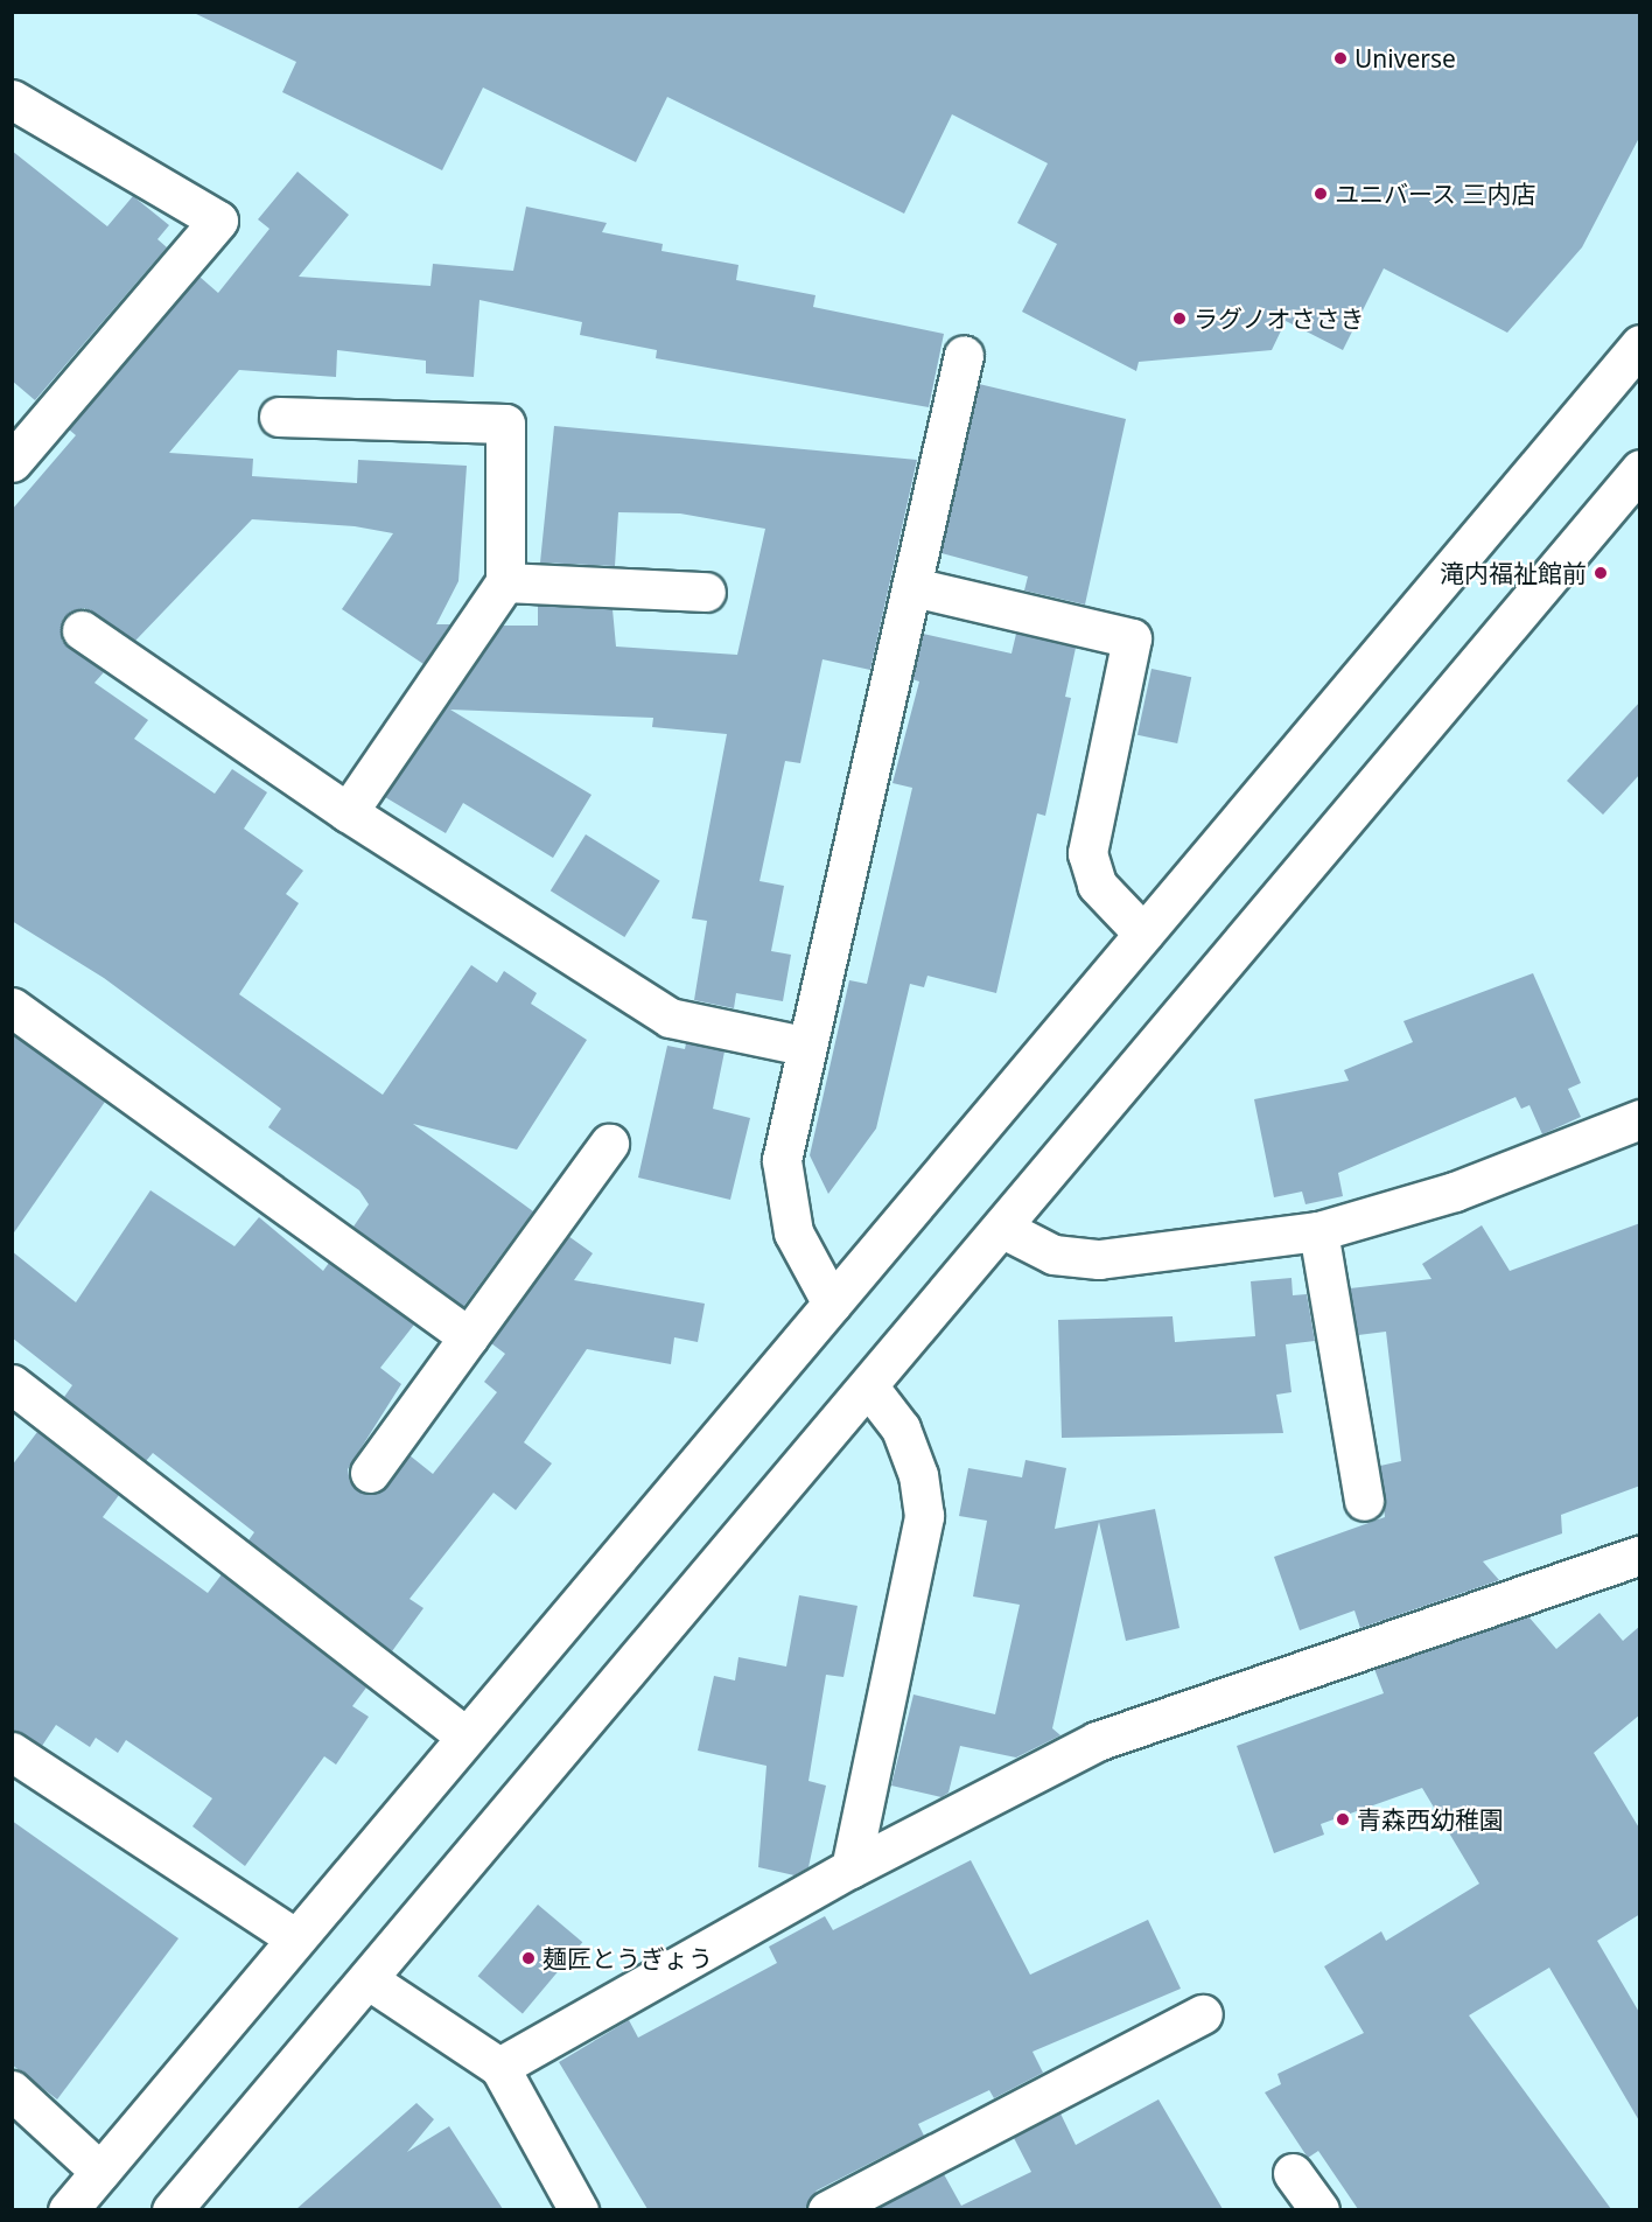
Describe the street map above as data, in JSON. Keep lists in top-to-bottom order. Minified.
{"places":["Universe","ユニバース 三内店","ラグノオささき","滝内福祉館前","青森西幼稚園","麺匠とうぎょう"]}
